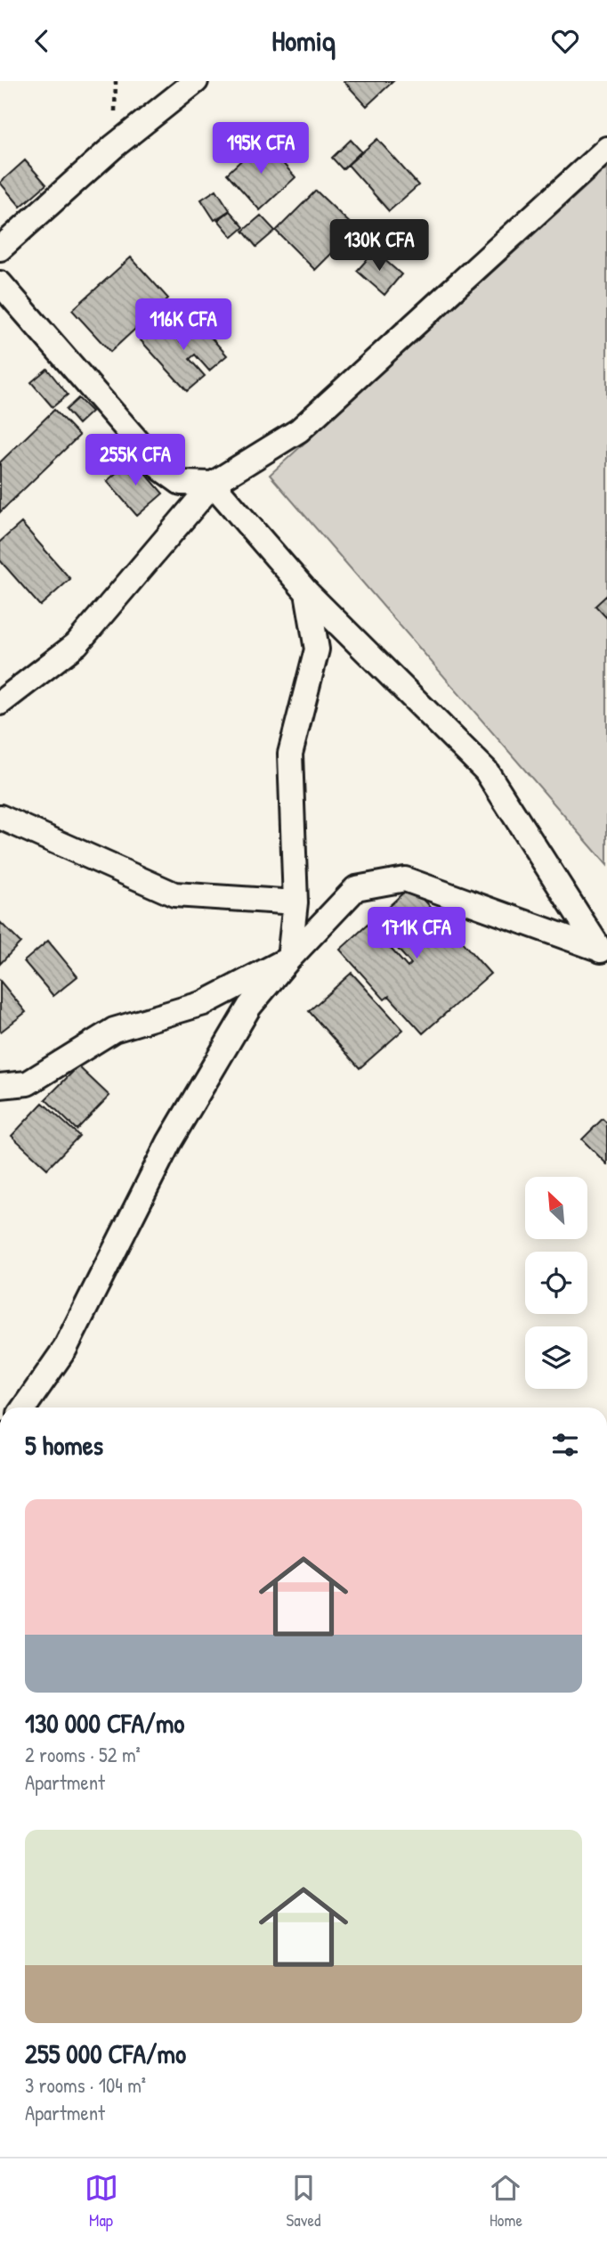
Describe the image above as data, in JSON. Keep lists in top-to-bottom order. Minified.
{"north":"top left","page":{"header":"Homiq","price":["195K CFA","130K CFA","116K CFA","255K CFA","171K CFA"],"heading":"5 homes","list":[{"name":"130 000 CFA/mo","note":"2 rooms · 52 m² · Apartment"},{"name":"255 000 CFA/mo","note":"3 rooms · 104 m² · Apartment"}],"tabs":["Map","Saved","Home"]}}
